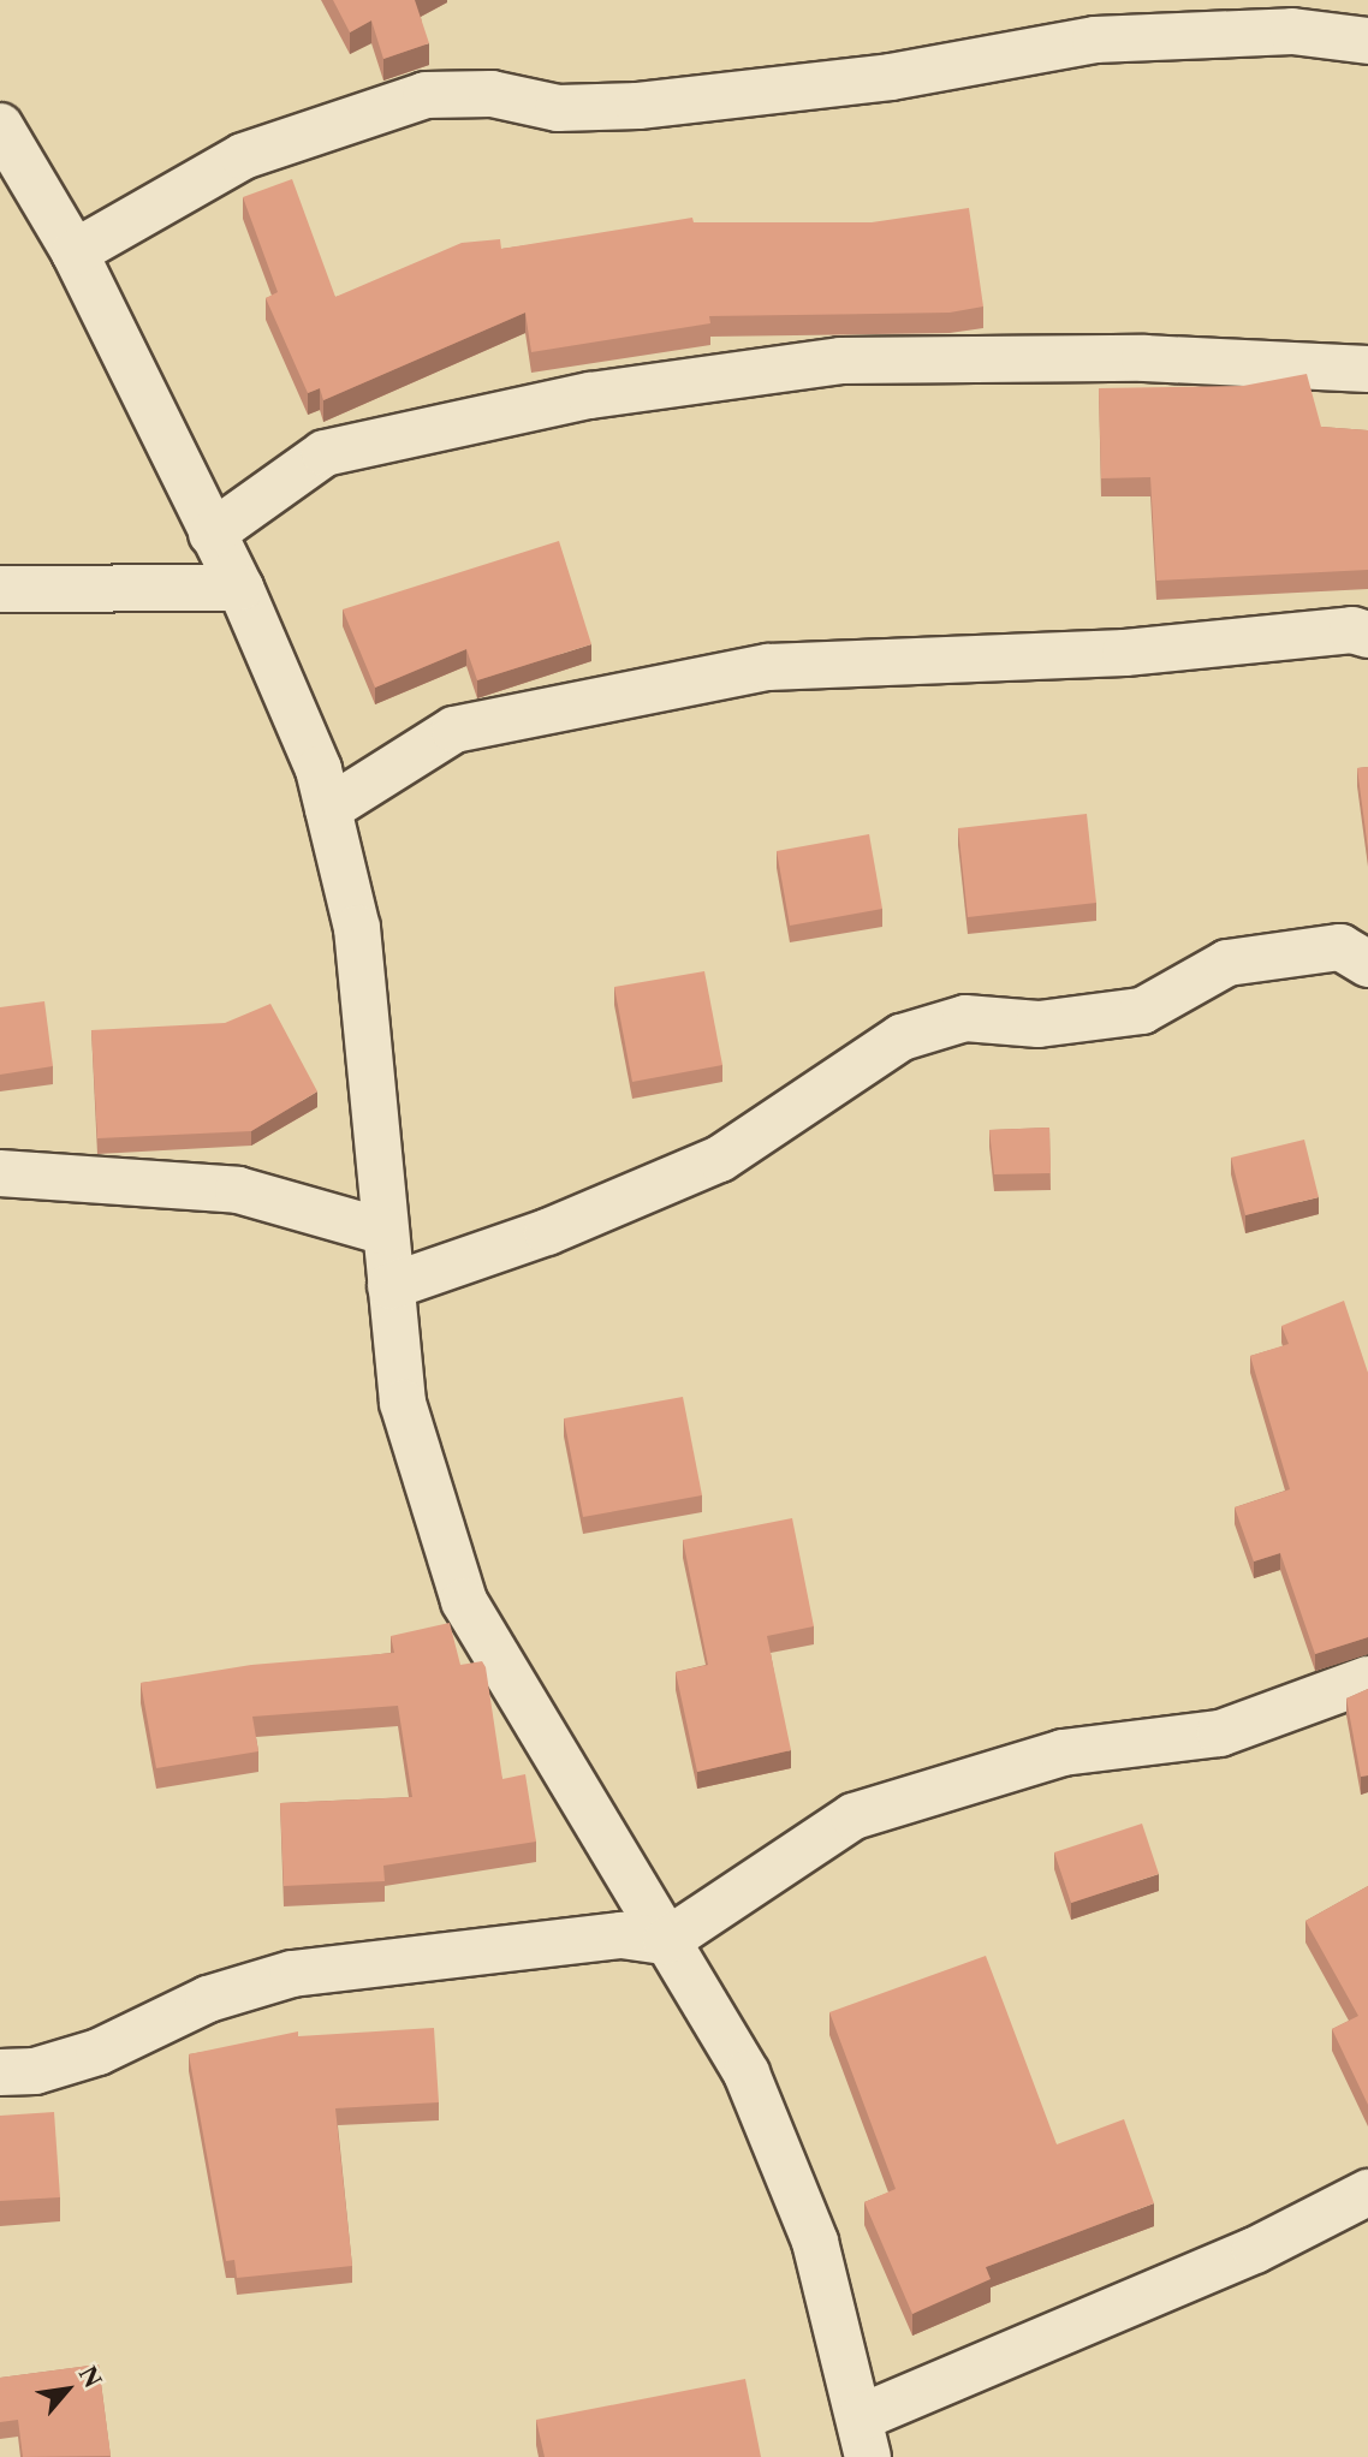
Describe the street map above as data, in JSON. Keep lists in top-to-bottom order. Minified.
{"north":"top right"}
